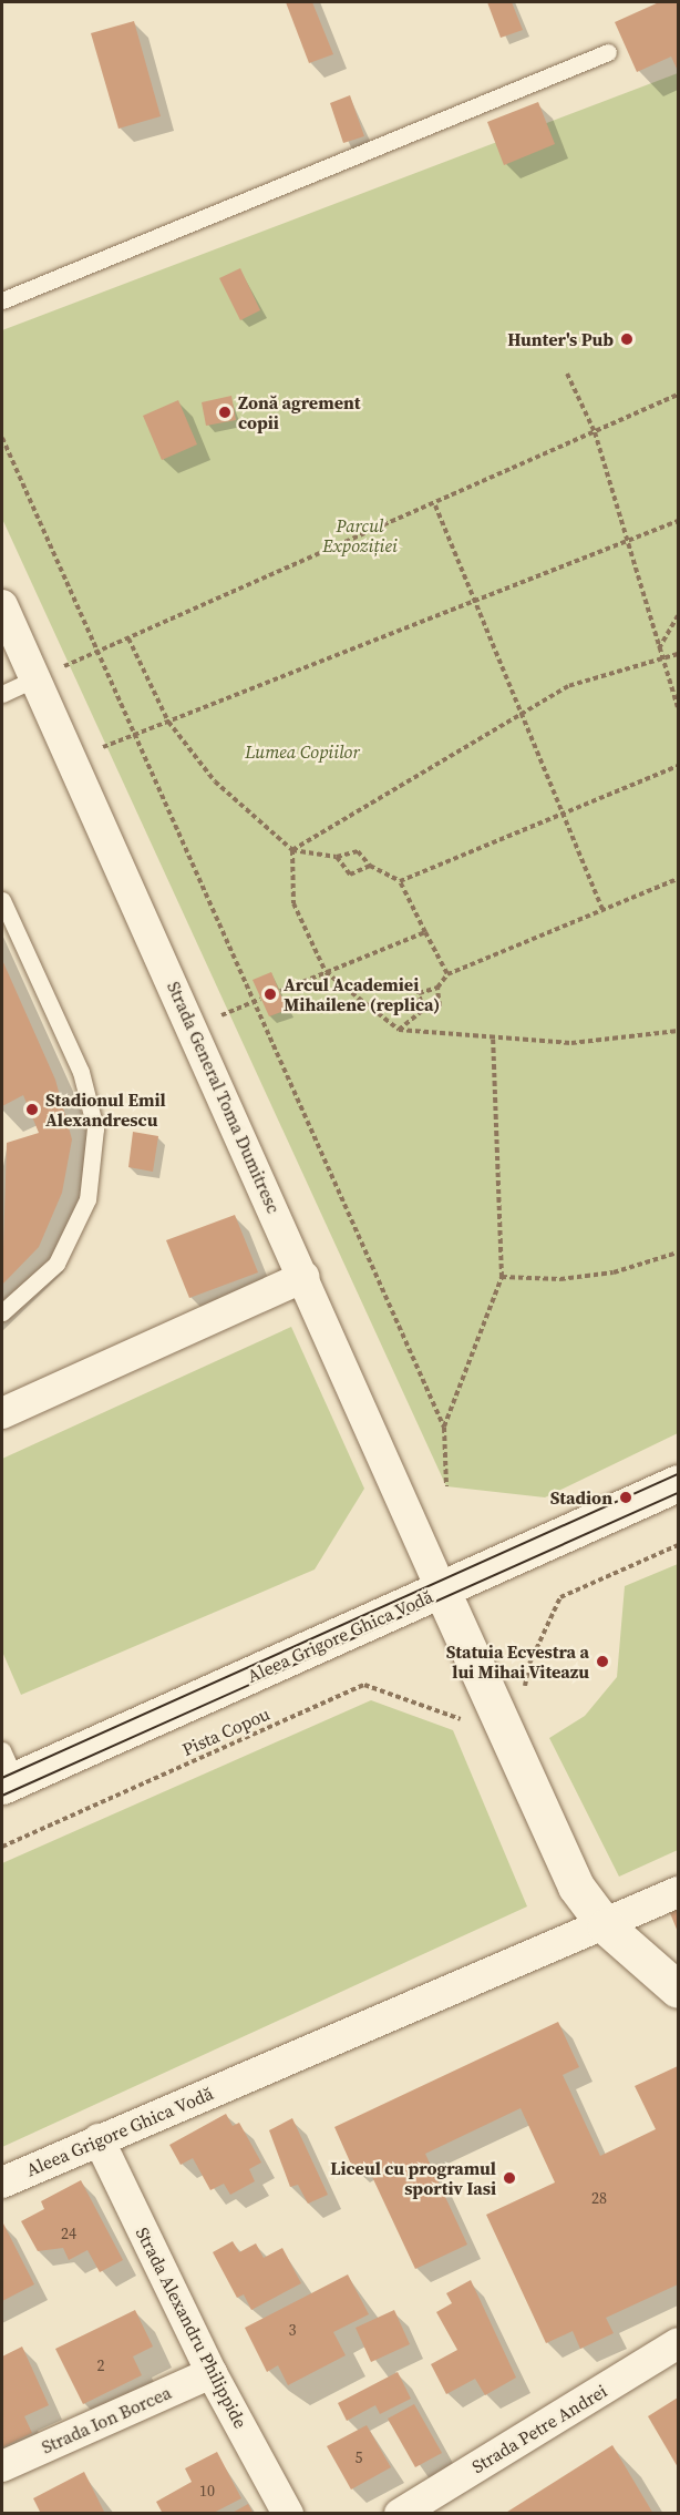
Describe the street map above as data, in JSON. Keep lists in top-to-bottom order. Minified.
{"streets":{"main road":["Aleea Grigore Ghica Vodă"],"street":["Strada General Toma Dumitresc","Strada Alexandru Philippide","Strada Ion Borcea","Strada Petre Andrei"],"path":["Pista Copou"]},"crossings":[["Strada General Toma Dumitresc","Aleea Grigore Ghica Vodă"],["Aleea Grigore Ghica Vodă","Strada Alexandru Philippide"],["Strada Alexandru Philippide","Strada Ion Borcea"]],"parks":["Parcul Expoziției","Lumea Copiilor"],"places":["Hunter's Pub","Zonă agrement copii","Arcul Academiei Mihailene (replica)","Stadionul Emil Alexandrescu","Stadion","Statuia Ecvestra a lui Mihai Viteazu","Liceul cu programul sportiv Iasi"],"house_numbers":["28","24","3","2","5","10"]}
